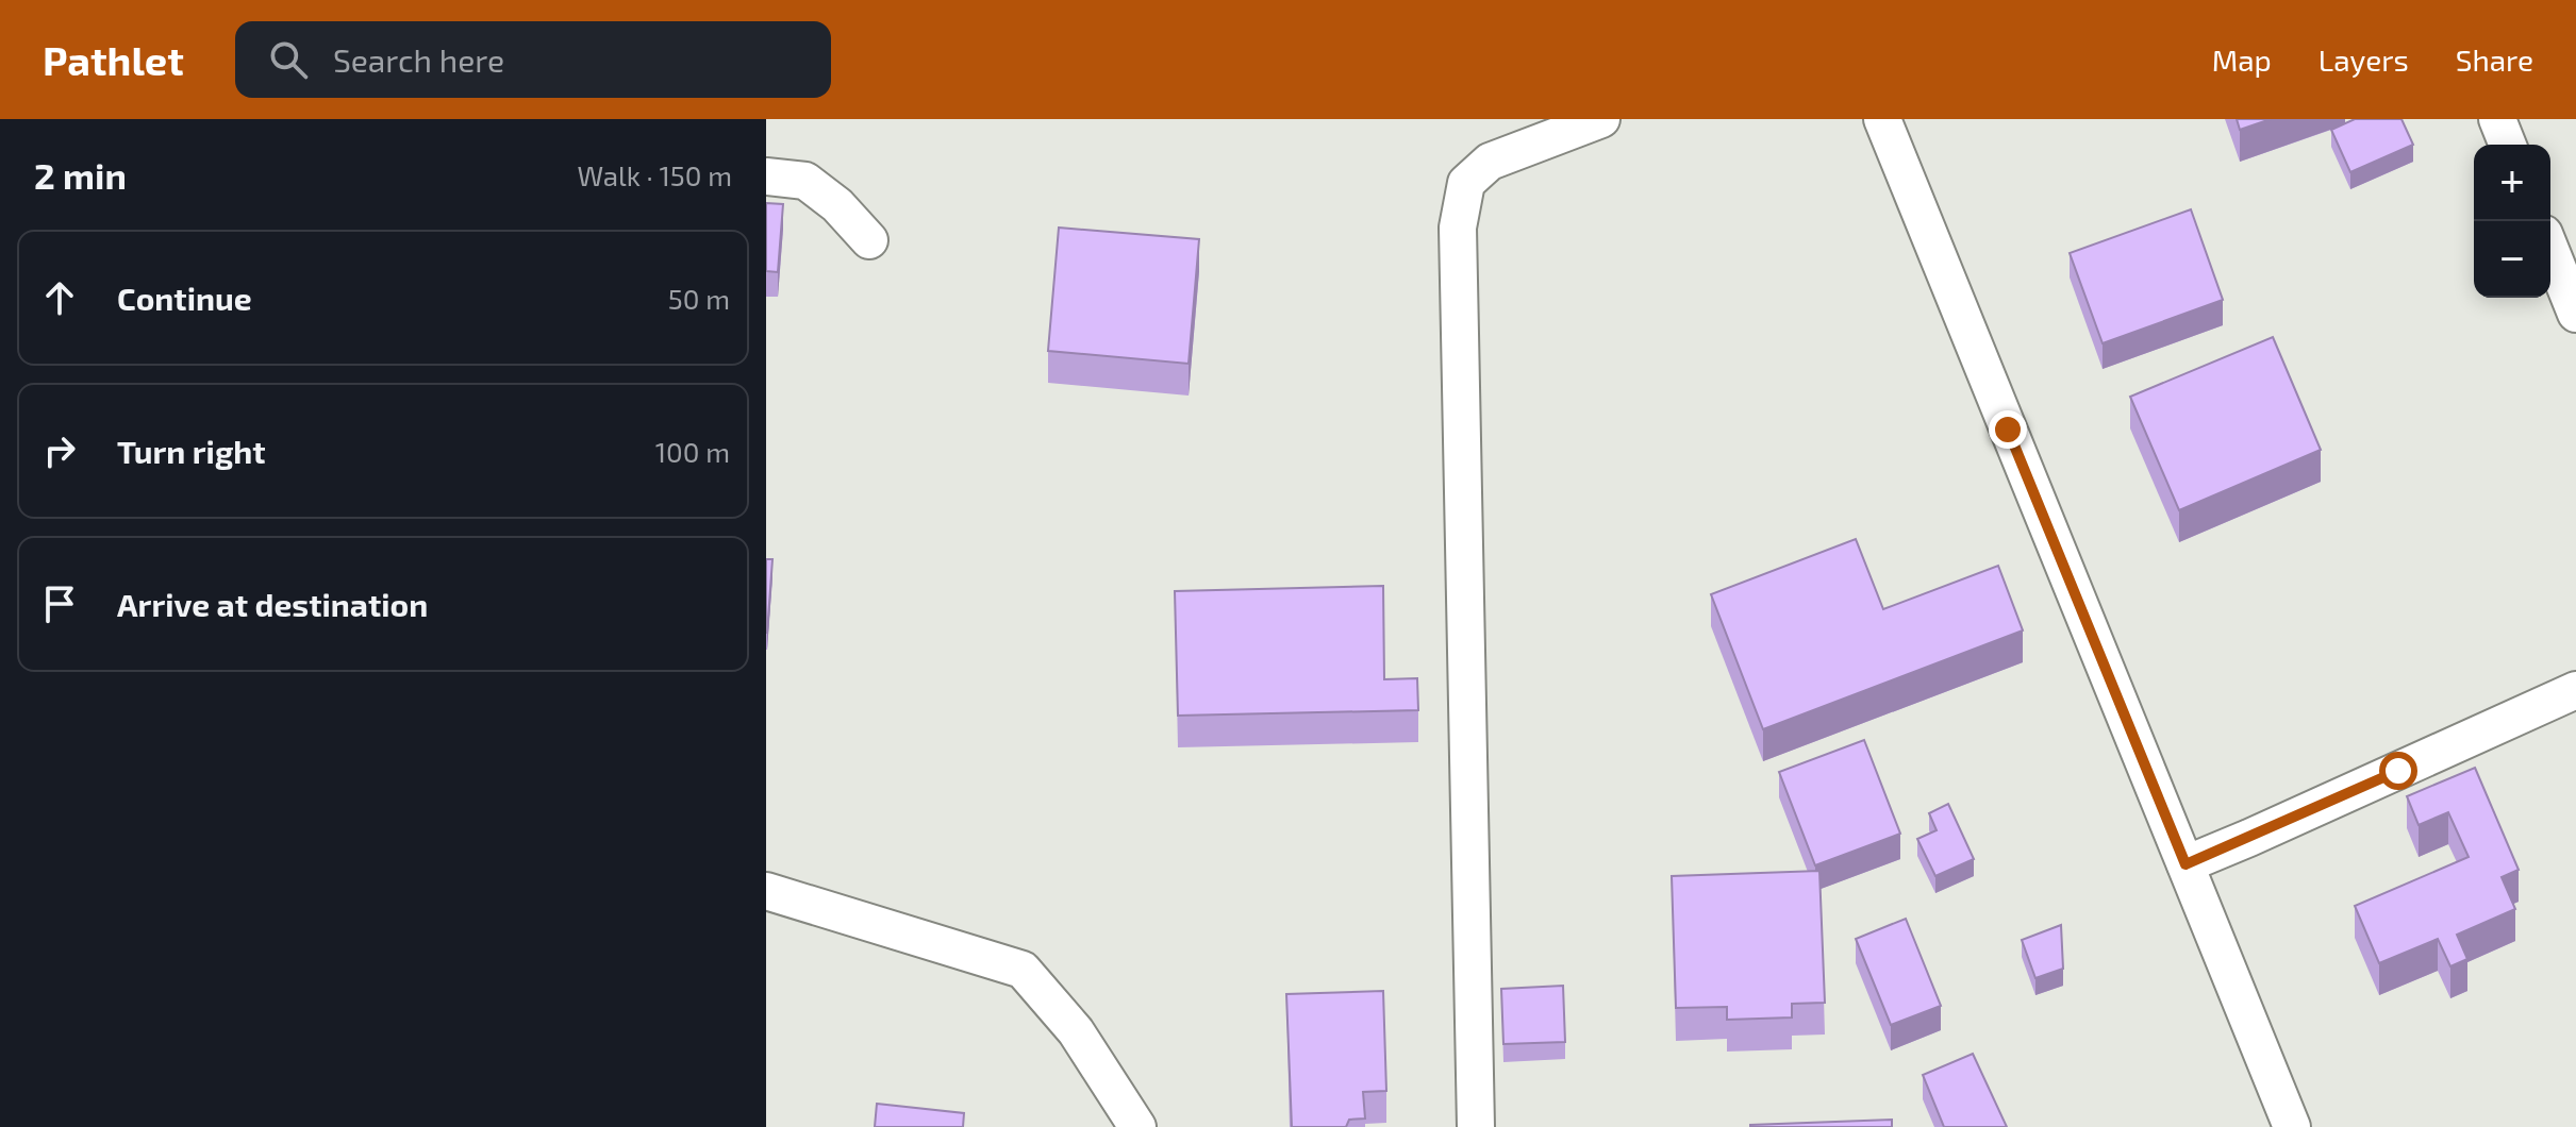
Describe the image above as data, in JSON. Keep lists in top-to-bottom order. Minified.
{"page":{"header":"Pathlet","search":"Search here","nav":["Map","Layers","Share"],"heading":["2 min","Walk · 150 m"],"map_buttons":["+","−"],"list":[["Continue","50 m"],["Turn right","100 m"],"Arrive at destination"]}}
